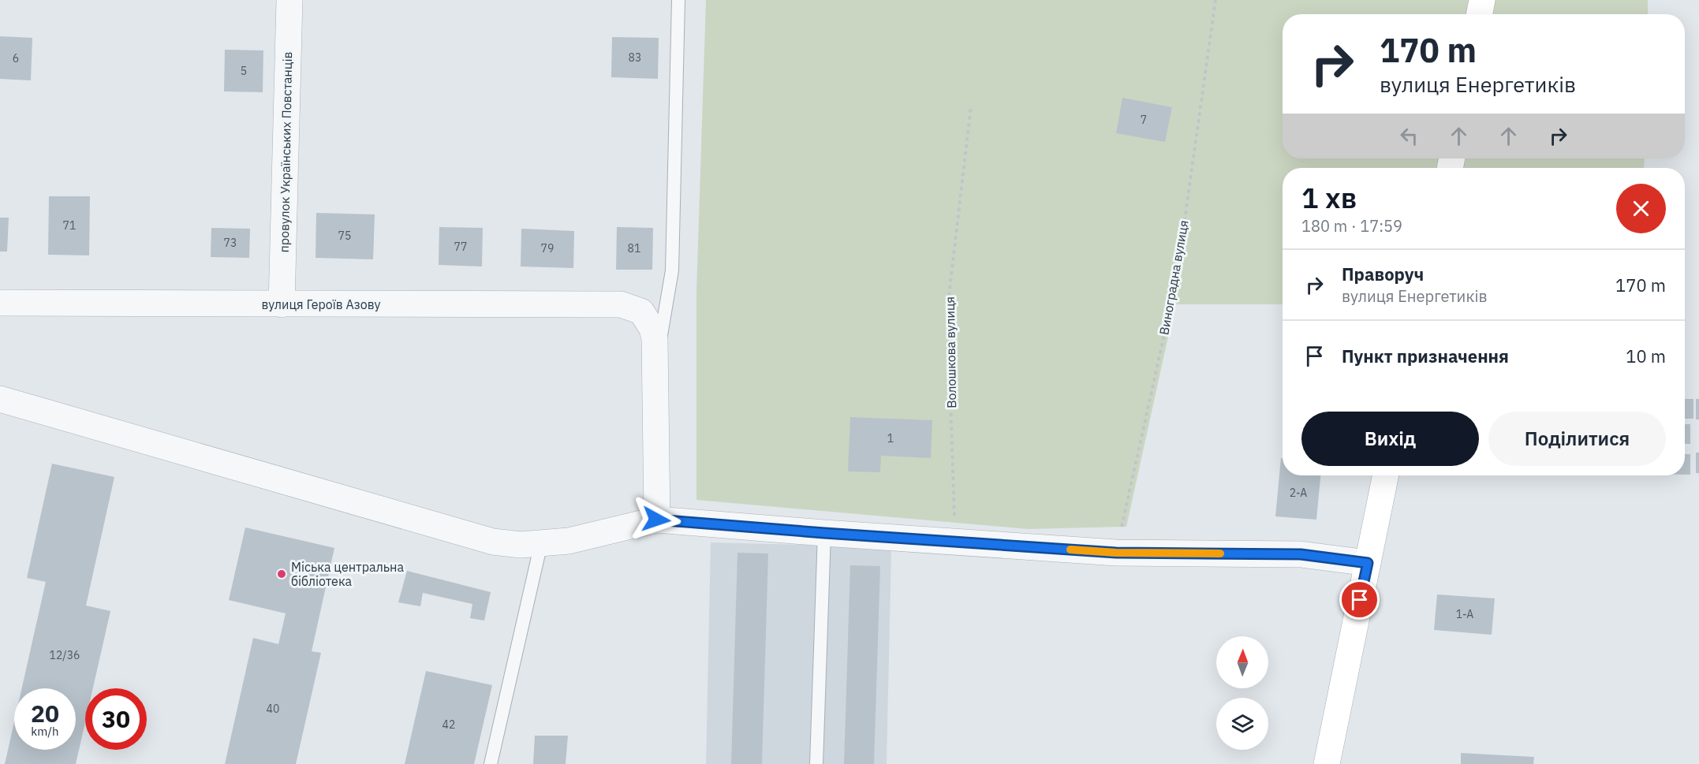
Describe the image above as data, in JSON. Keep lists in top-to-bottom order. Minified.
{"streets":{"street":["провулок Українських Повстанців","вулиця Героїв Азову"],"path":["Виноградна вулиця","Волошкова вулиця"]},"crossings":[["провулок Українських Повстанців","вулиця Героїв Азову"]],"places":["Міська центральна бібліотека"],"house_numbers":["83","6","5","7","71","75","73","77","79","81","1","2-А","1-А","12/36","40","42"],"north":"top","page":{"turn":["170 m","вулиця Енергетиків"],"heading":["1 хв","180 m · 17:59"],"list":[{"name":"Праворуч","note":"вулиця Енергетиків","value":"170 m"},{"name":"Пункт призначення","value":"10 m"}],"buttons":["Вихід","Поділитися"],"speed":"20 km/h","limit":"30"}}
